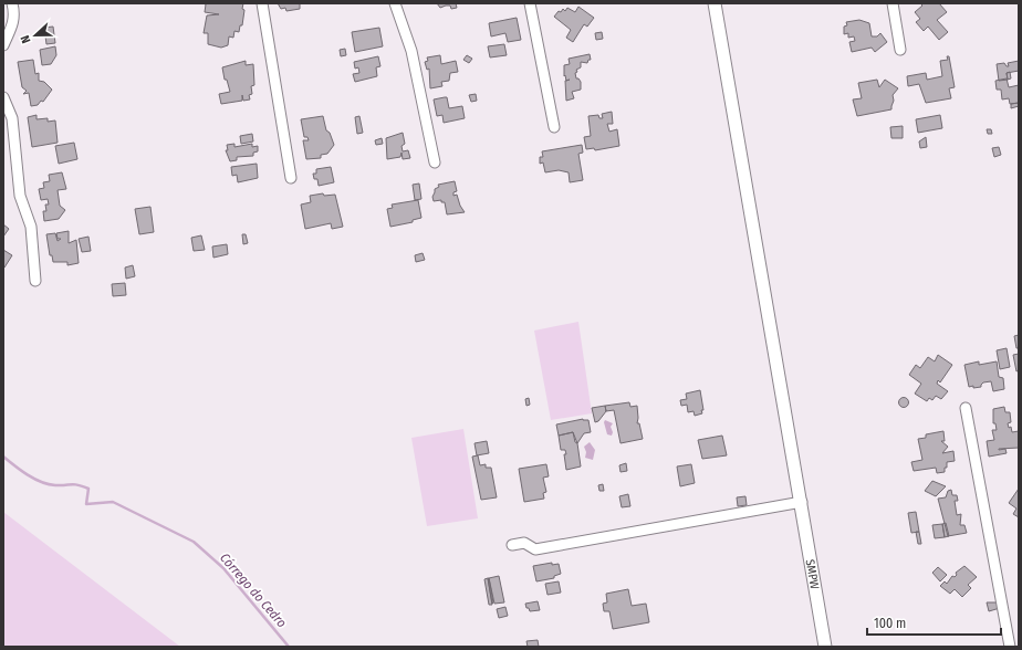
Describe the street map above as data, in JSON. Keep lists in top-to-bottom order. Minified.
{"streets":{"street":["SMPW"]},"water":["Córrego do Cedro"],"scale_bar":"100 m","north":"left"}
